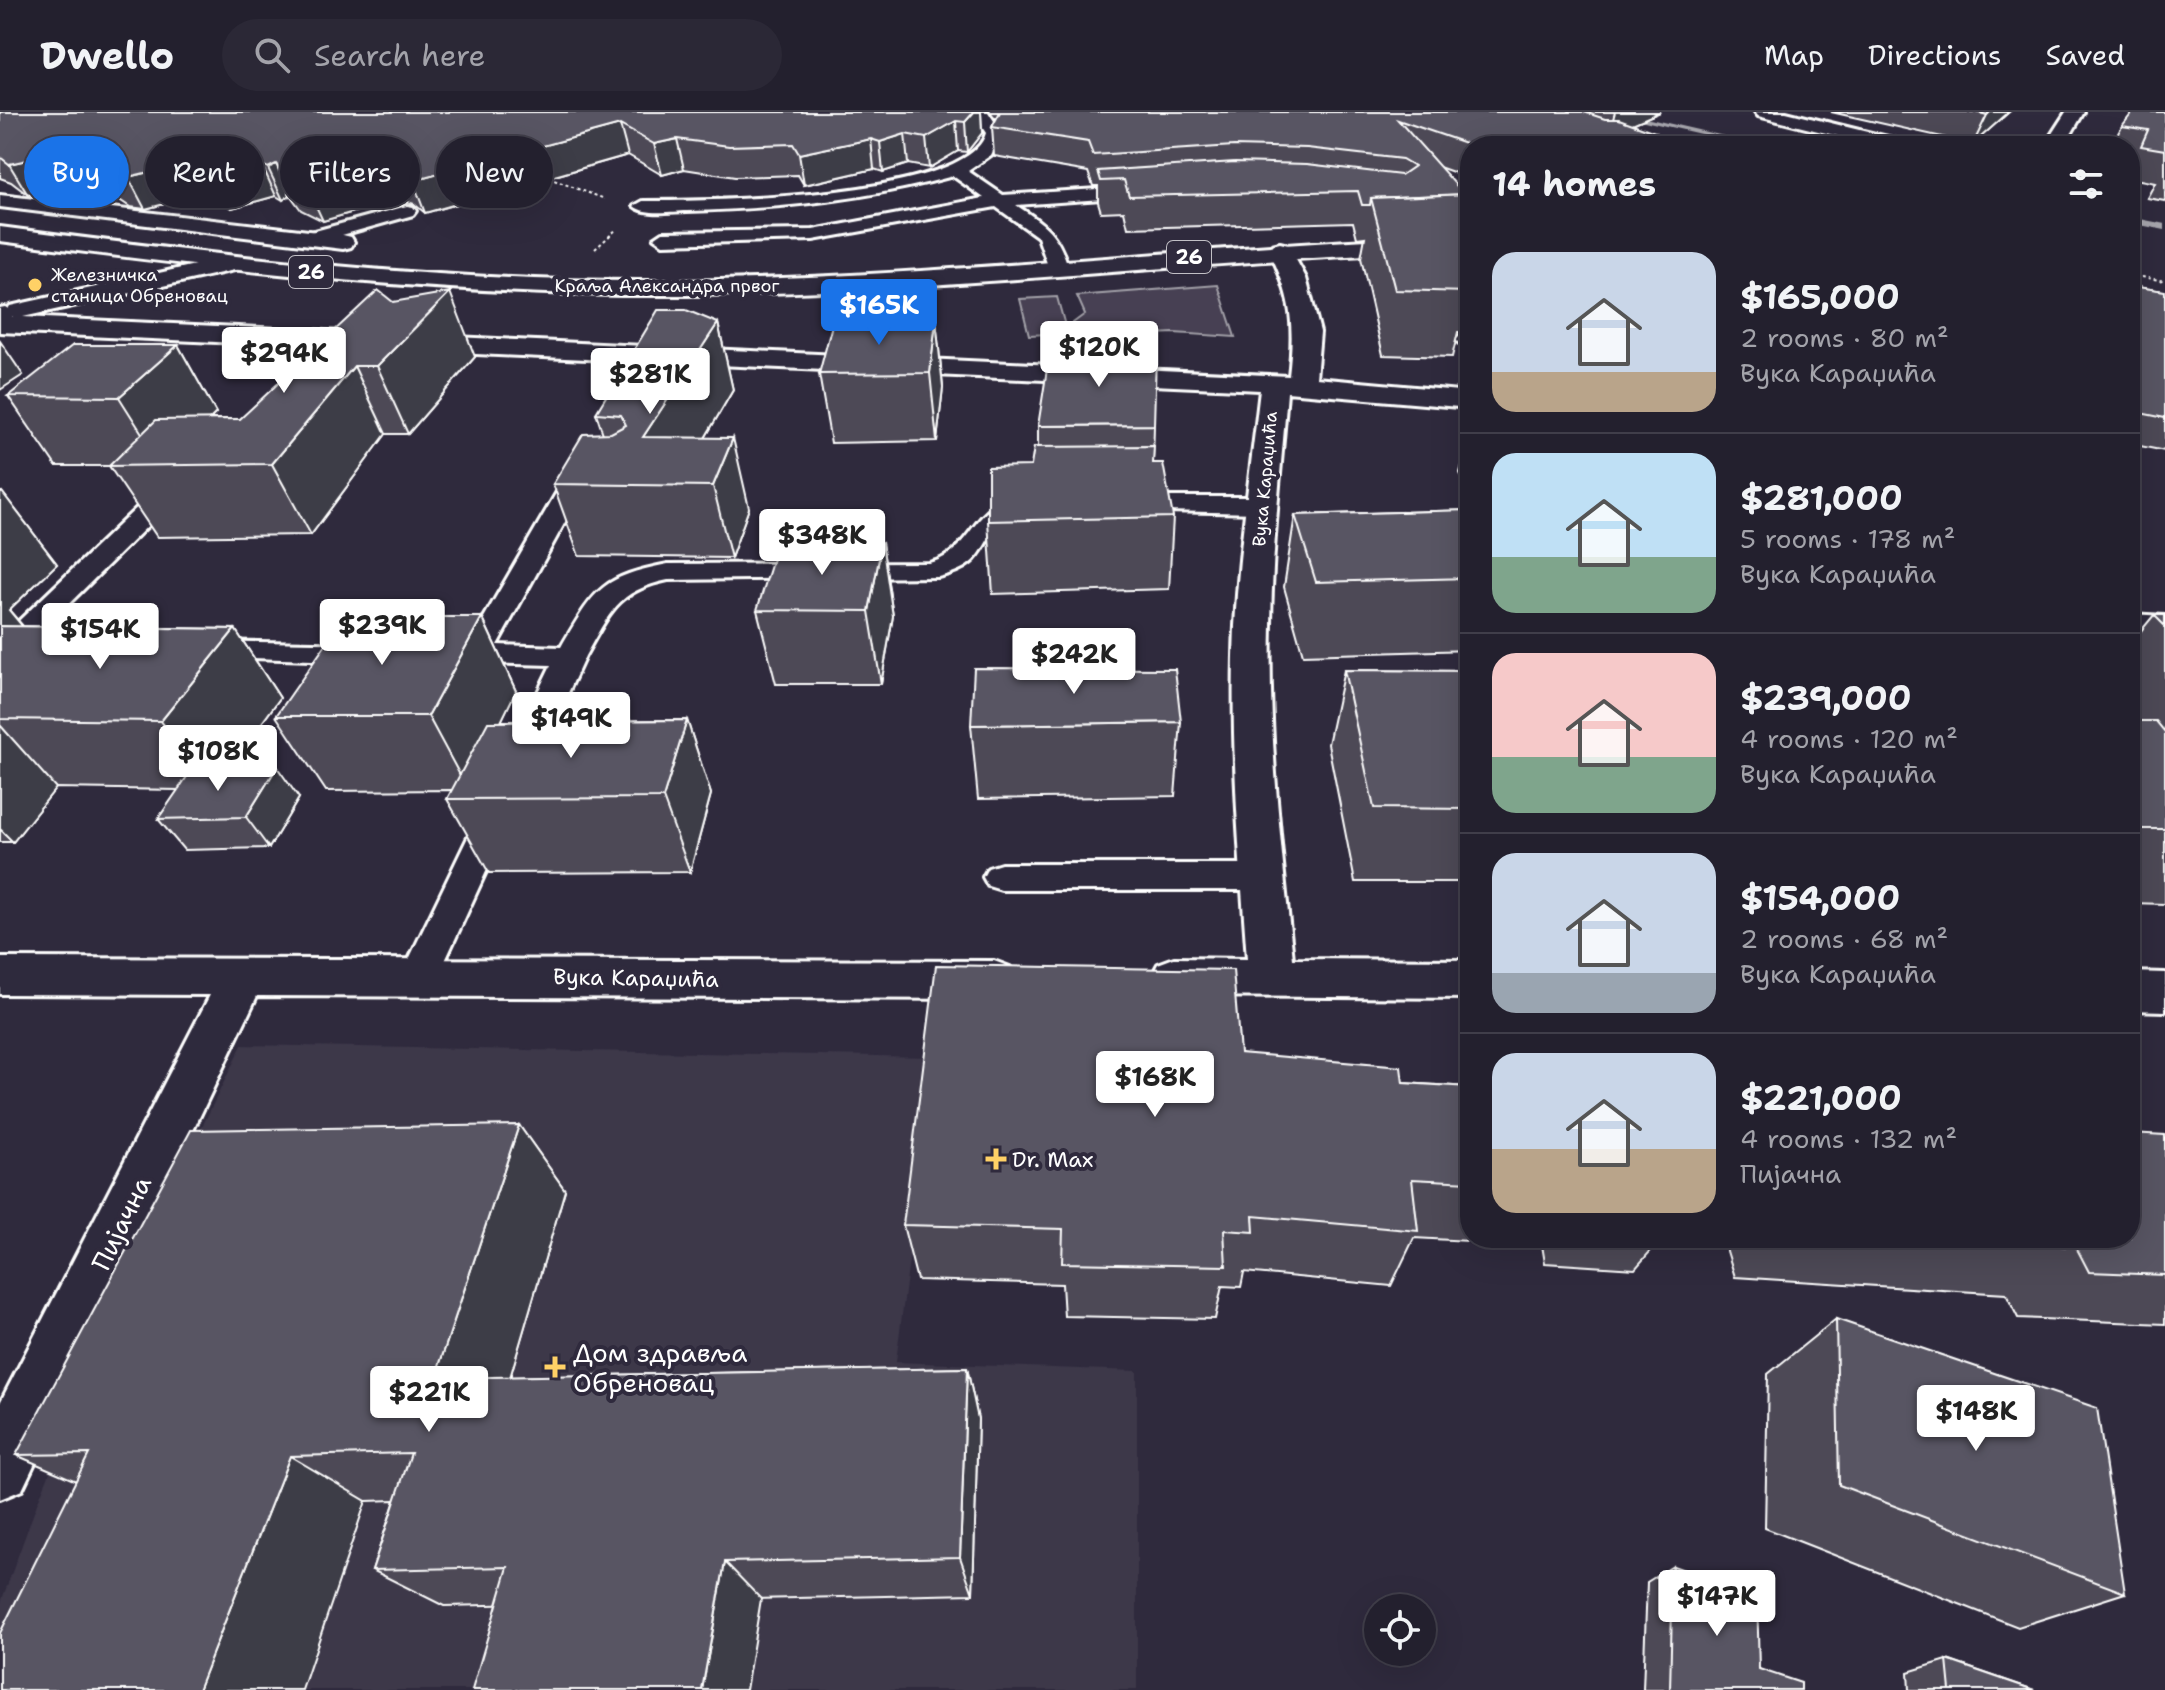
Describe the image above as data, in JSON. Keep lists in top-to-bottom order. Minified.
{"streets":{"street":["26","Краља Александра првог","Вука Караџића","Пијачна"]},"crossings":[["26","Краља Александра првог"],["Краља Александра првог","Вука Караџића"],["Вука Караџића","Пијачна"]],"places":{"other":["Железничка станица Обреновац"],"health":["Dr. Max","Дом здравља Обреновац"]},"page":{"header":"Dwello","search":"Search here","nav":["Map","Directions","Saved"],"chip":["Buy","Rent","Filters","New"],"heading":"14 homes","list":[{"name":"$165,000","note":"2 rooms · 80 m² · Вука Караџића"},{"name":"$281,000","note":"5 rooms · 178 m² · Вука Караџића"},{"name":"$239,000","note":"4 rooms · 120 m² · Вука Караџића"},{"name":"$154,000","note":"2 rooms · 68 m² · Вука Караџића"},{"name":"$221,000","note":"4 rooms · 132 m² · Пијачна"}],"price":["$165K","$120K","$294K","$281K","$348K","$239K","$154K","$242K","$149K","$108K","$168K","$221K","$148K","$147K"]}}
